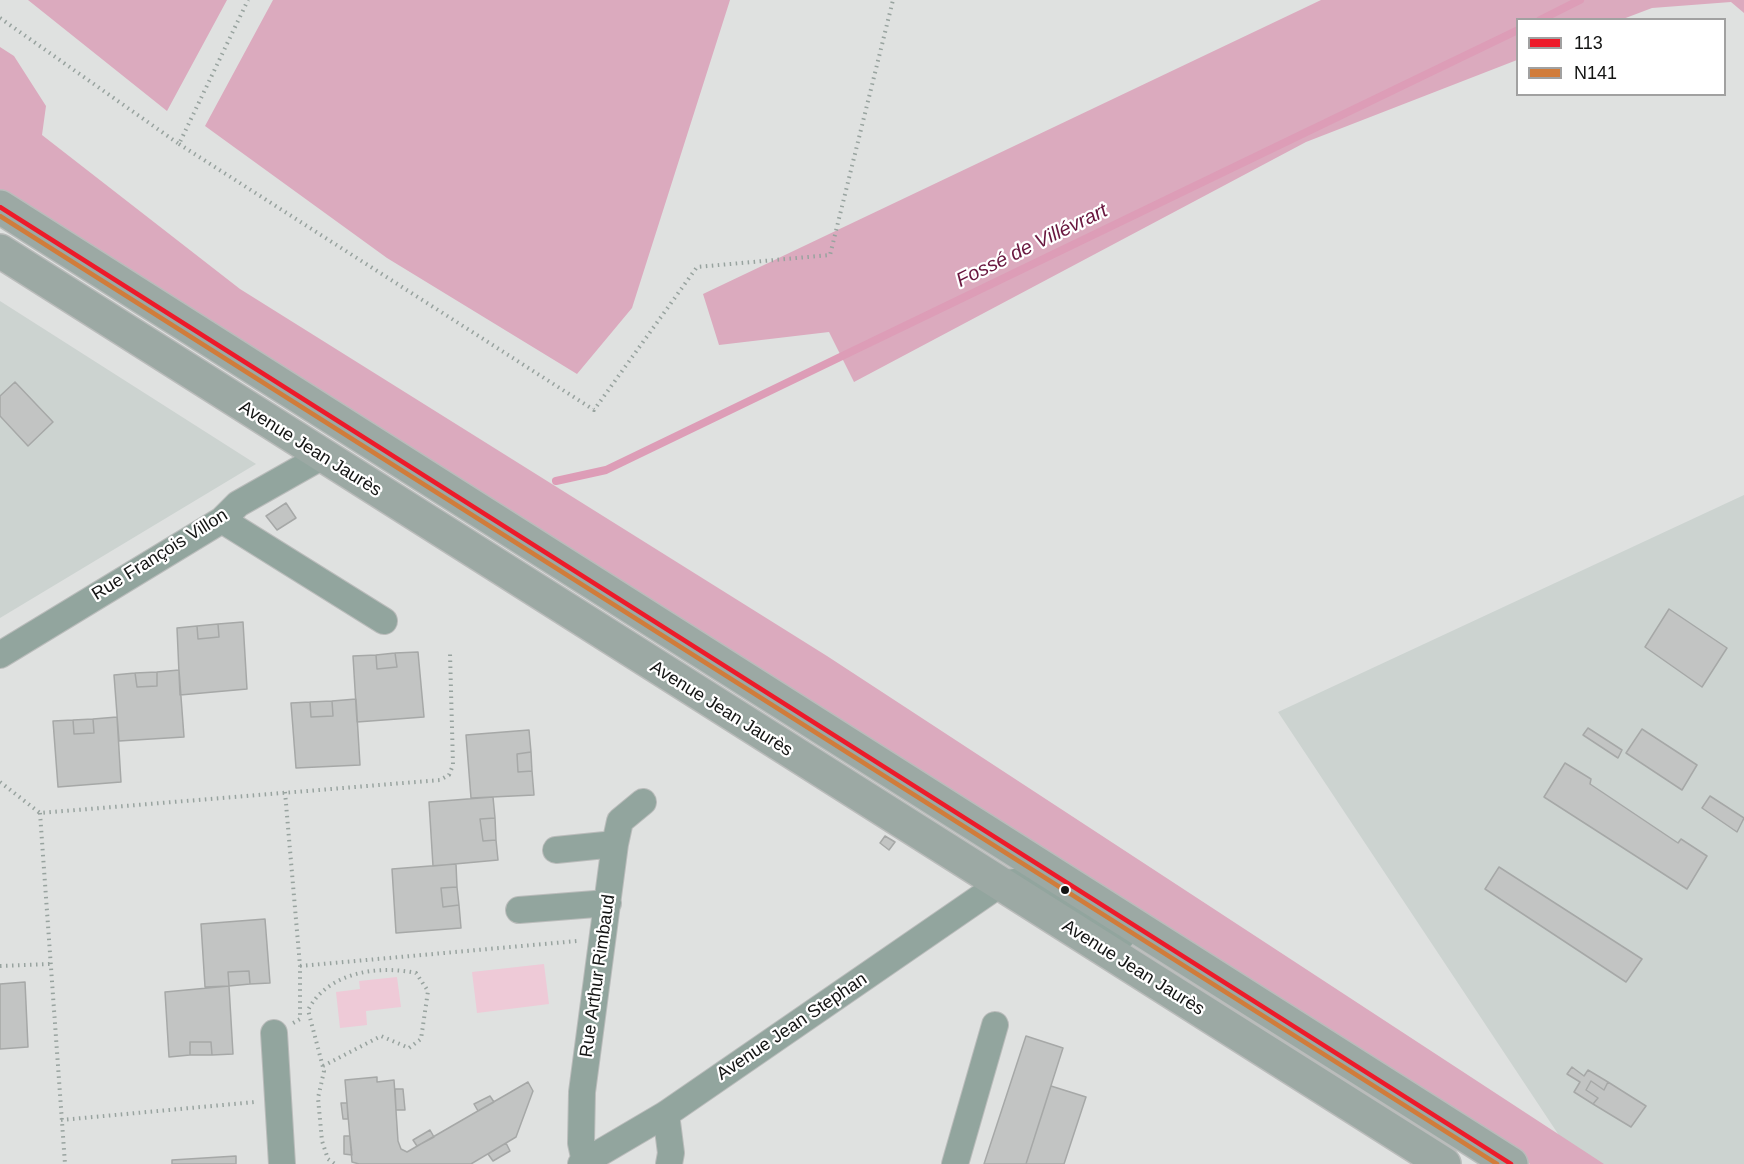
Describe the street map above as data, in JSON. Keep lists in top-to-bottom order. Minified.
{"streets":{"main road":["Avenue Jean Jaurès"],"street":["Rue François Villon","Rue Arthur Rimbaud","Avenue Jean Stephan"]},"crossings":[["Avenue Jean Jaurès","Rue François Villon"],["Avenue Jean Jaurès","Avenue Jean Stephan"],["Rue Arthur Rimbaud","Avenue Jean Stephan"]],"water":["Fossé de Villévrart"],"lines":["transit line 113","transit line N141"],"legend":["113","N141"]}
